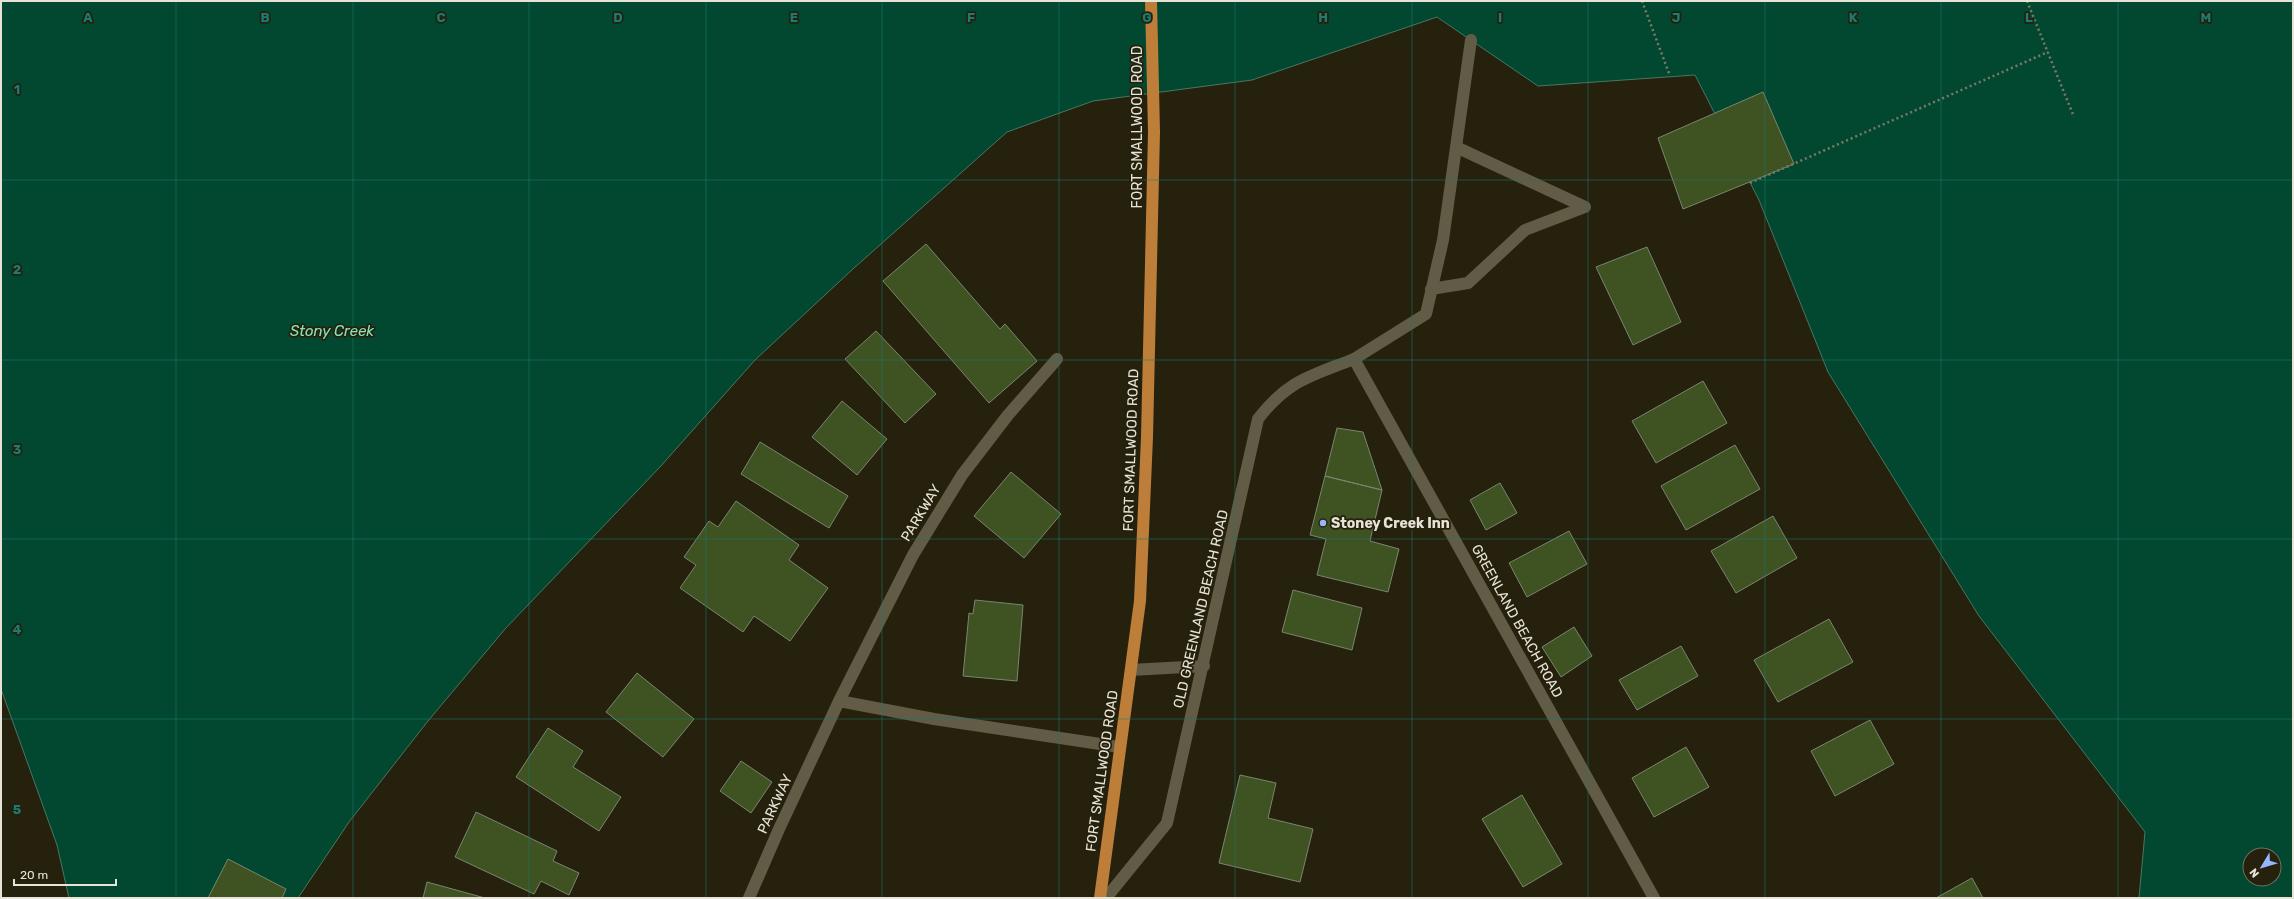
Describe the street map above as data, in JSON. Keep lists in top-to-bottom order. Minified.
{"streets":{"main road":["FORT SMALLWOOD ROAD"],"street":["PARKWAY","OLD GREENLAND BEACH ROAD","GREENLAND BEACH ROAD"]},"crossings":[["OLD GREENLAND BEACH ROAD","GREENLAND BEACH ROAD"]],"water":["Stony Creek"],"places":["Stoney Creek Inn"],"scale_bar":"20 m","north":"bottom left","grid":{"columns":["A","B","C","D","E","F","G","H","I","J","K","L","M"],"rows":["1","2","3","4","5"]}}
